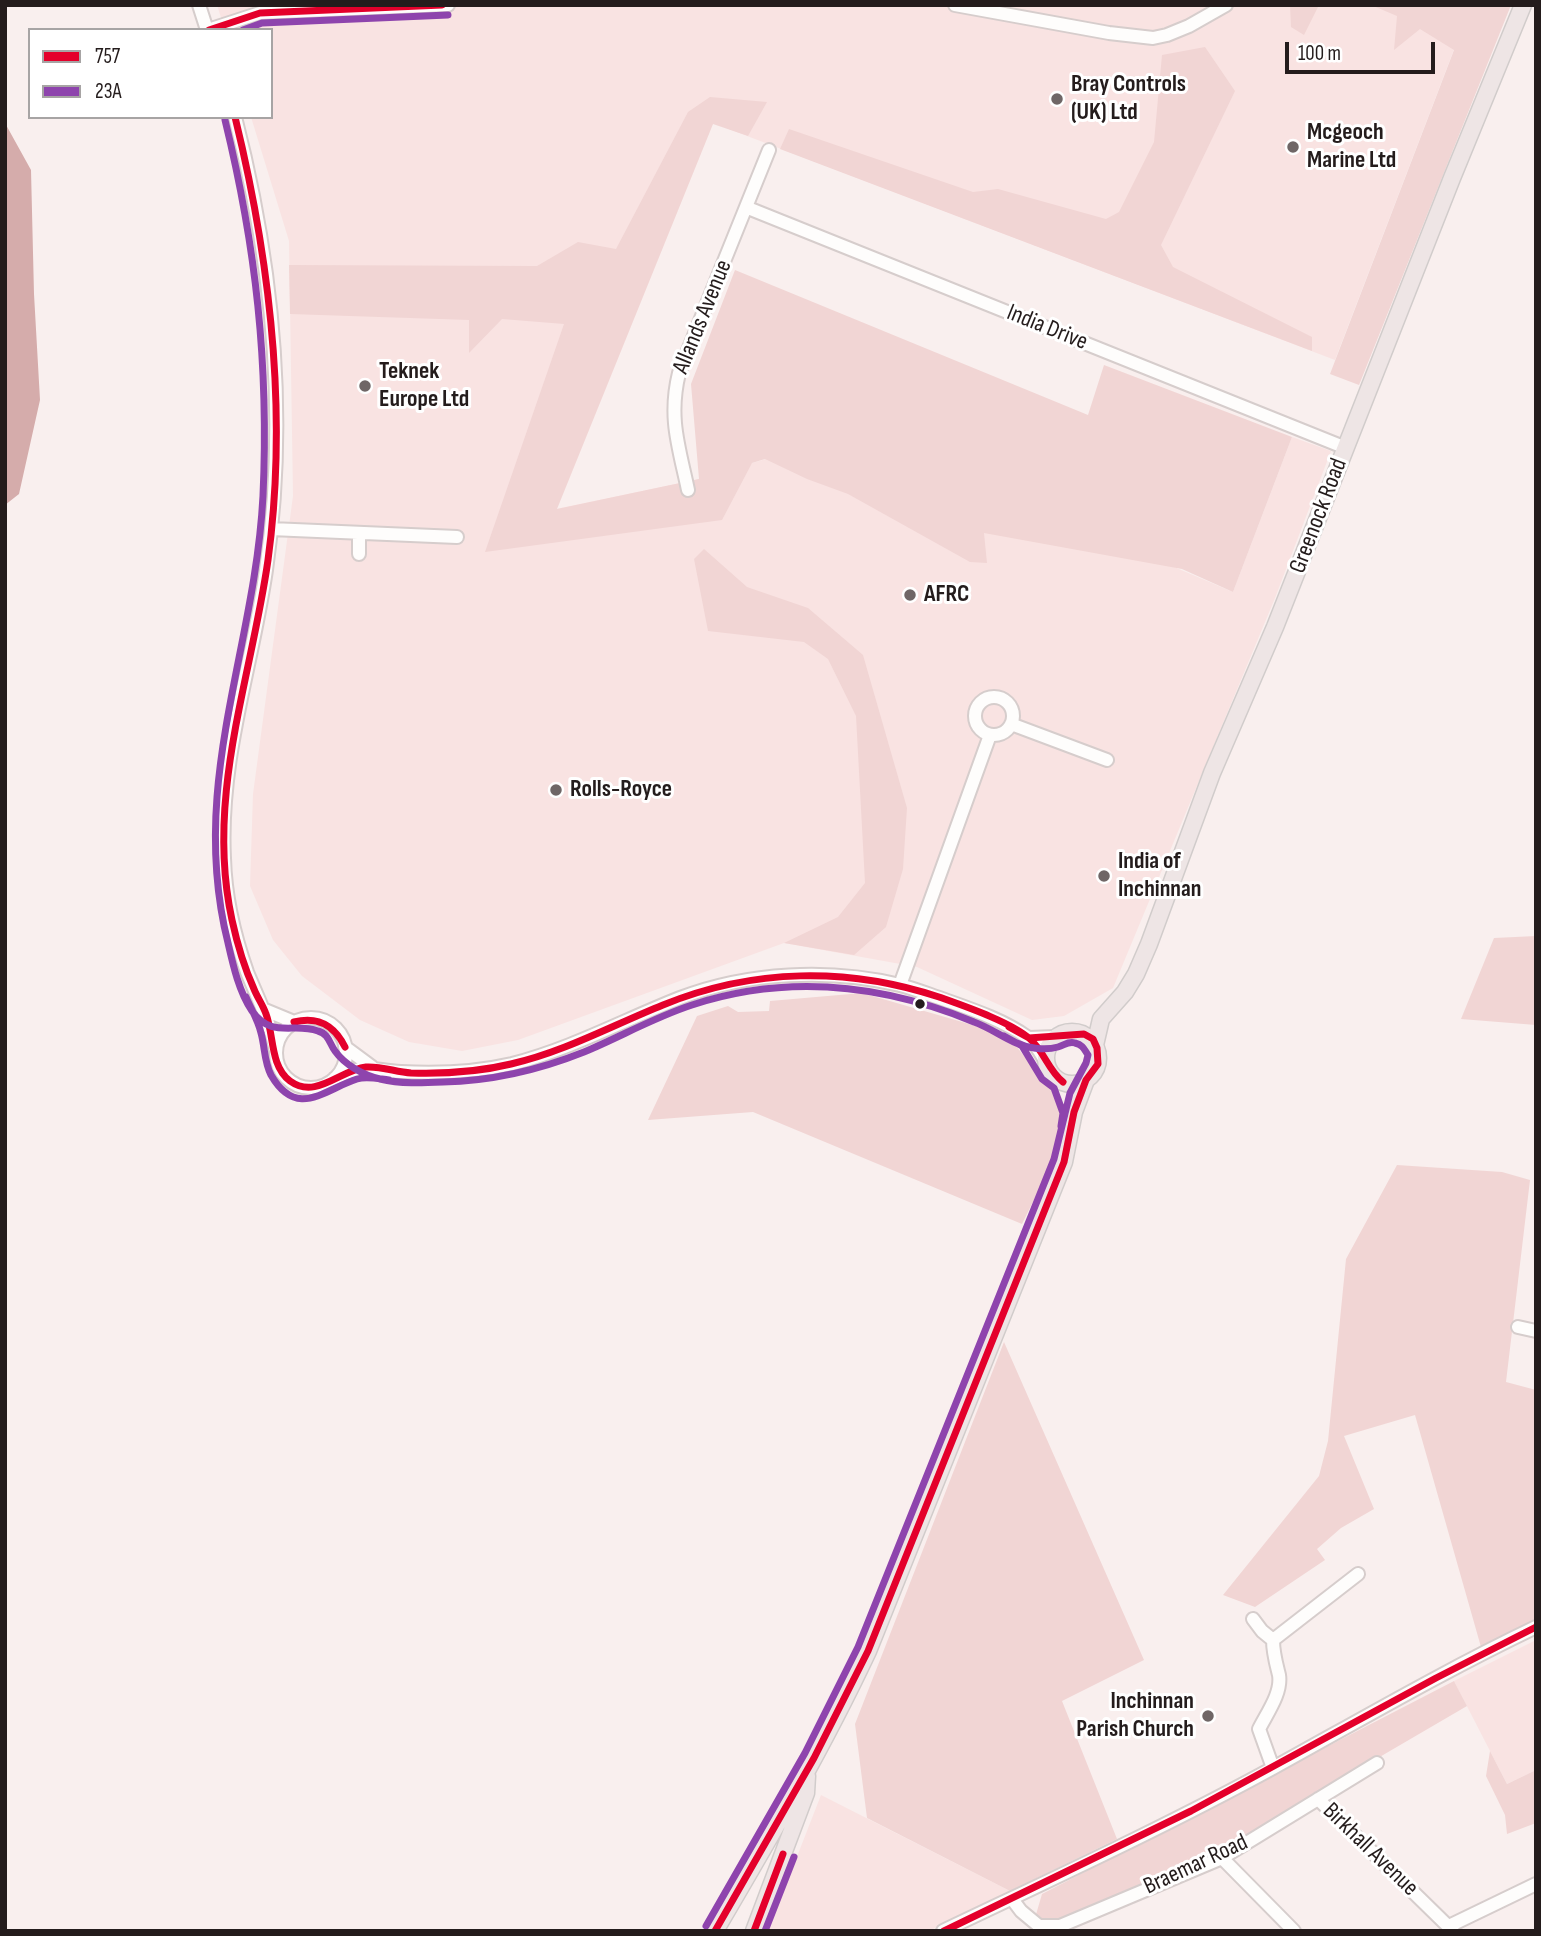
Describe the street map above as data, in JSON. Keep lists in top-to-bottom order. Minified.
{"streets":{"main road":["Greenock Road"],"street":["Allands Avenue","India Drive","Birkhall Avenue","Braemar Road"]},"crossings":[["Allands Avenue","India Drive"],["India Drive","Greenock Road"],["Birkhall Avenue","Braemar Road"]],"places":["Bray Controls (UK) Ltd","Mcgeoch Marine Ltd","Teknek Europe Ltd","AFRC","Rolls-Royce","India of Inchinnan","Inchinnan Parish Church"],"lines":["transit line 757","transit line 23A"],"legend":["757","23A"],"scale_bar":"100 m"}
